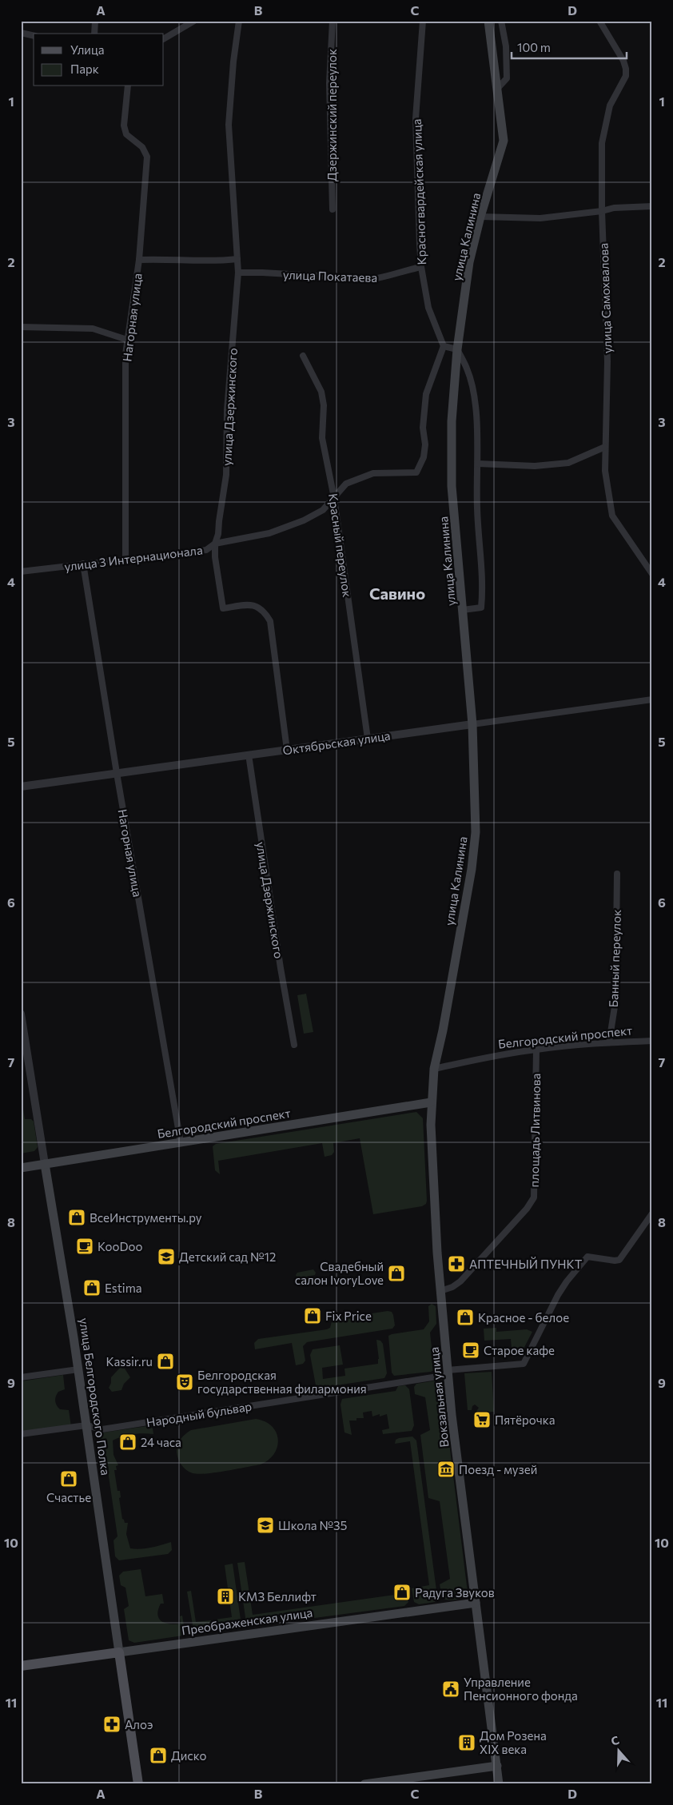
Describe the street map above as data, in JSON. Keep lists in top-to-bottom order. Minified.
{"streets":{"main road":["улица Калинина","Белгородский проспект","улица Белгородского Полка","Вокзальная улица","Преображенская улица"],"street":["Дзержинский переулок","Красногвардейская улица","улица Покатаева","улица Самохвалова","Нагорная улица","улица Дзержинского","Красный переулок","улица 3 Интернационала","Октябрьская улица","Банный переулок","площадь Литвинова","Народный бульвар"]},"crossings":[["Красногвардейская улица","улица Покатаева"],["Красногвардейская улица","улица 3 Интернационала"],["улица Калинина","Октябрьская улица"],["улица Калинина","Белгородский проспект"],["улица Калинина","Вокзальная улица"],["улица Покатаева","улица Дзержинского"],["Нагорная улица","улица 3 Интернационала"],["Нагорная улица","Октябрьская улица"],["Нагорная улица","Белгородский проспект"],["улица Дзержинского","улица 3 Интернационала"],["улица Дзержинского","Октябрьская улица"],["Красный переулок","улица 3 Интернационала"],["Красный переулок","Октябрьская улица"],["Банный переулок","Белгородский проспект"],["Белгородский проспект","площадь Литвинова"],["Белгородский проспект","улица Белгородского Полка"],["Белгородский проспект","Вокзальная улица"],["площадь Литвинова","Вокзальная улица"],["улица Белгородского Полка","Народный бульвар"],["улица Белгородского Полка","Преображенская улица"],["Вокзальная улица","Народный бульвар"],["Вокзальная улица","Преображенская улица"]],"districts":["Савино"],"places":{"shop":["ВсеИнструменты.ру","Свадебный салон IvoryLove","Estima","Fix Price","Красное - белое","Kassir.ru","24 часа","Счастье","Радуга Звуков","Диско"],"cafe":["KooDoo","Старое кафе"],"school or university":["Детский сад №12","Школа №35"],"pharmacy":["АПТЕЧНЫЙ ПУНКТ","Алоэ"],"theatre":["Белгородская государственная филармония"],"supermarket":["Пятёрочка"],"museum":["Поезд - музей"],"building":["КМЗ Беллифт","Дом Розена XIX века"],"public building":["Управление Пенсионного фонда"]},"legend":["Улица","Парк"],"scale_bar":"100 m","north":"top","grid":{"columns":["A","B","C","D"],"rows":["1","2","3","4","5","6","7","8","9","10","11"]}}
